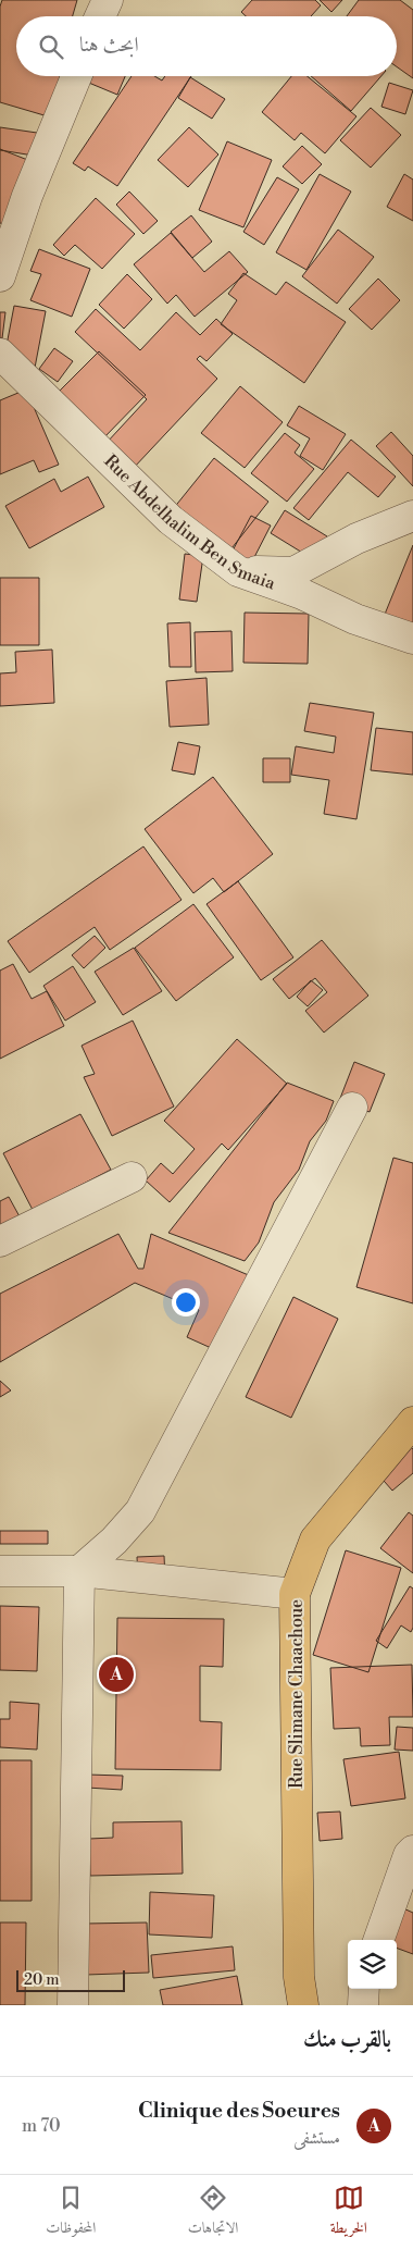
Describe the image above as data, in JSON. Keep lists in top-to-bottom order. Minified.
{"streets":{"main road":["Rue Slimane Chaachoue"],"street":["Rue Abdelhalim Ben Smaia"]},"scale_bar":"20 m","page":{"search":"ابحث هنا","pins":"A","scale":"20 m","heading":"بالقرب منك","list":[{"mark":"A","name":"Clinique des Soeures","note":"مستشفى","value":"70 m"}],"nav":["الخريطة","الاتجاهات","المحفوظات"]}}
